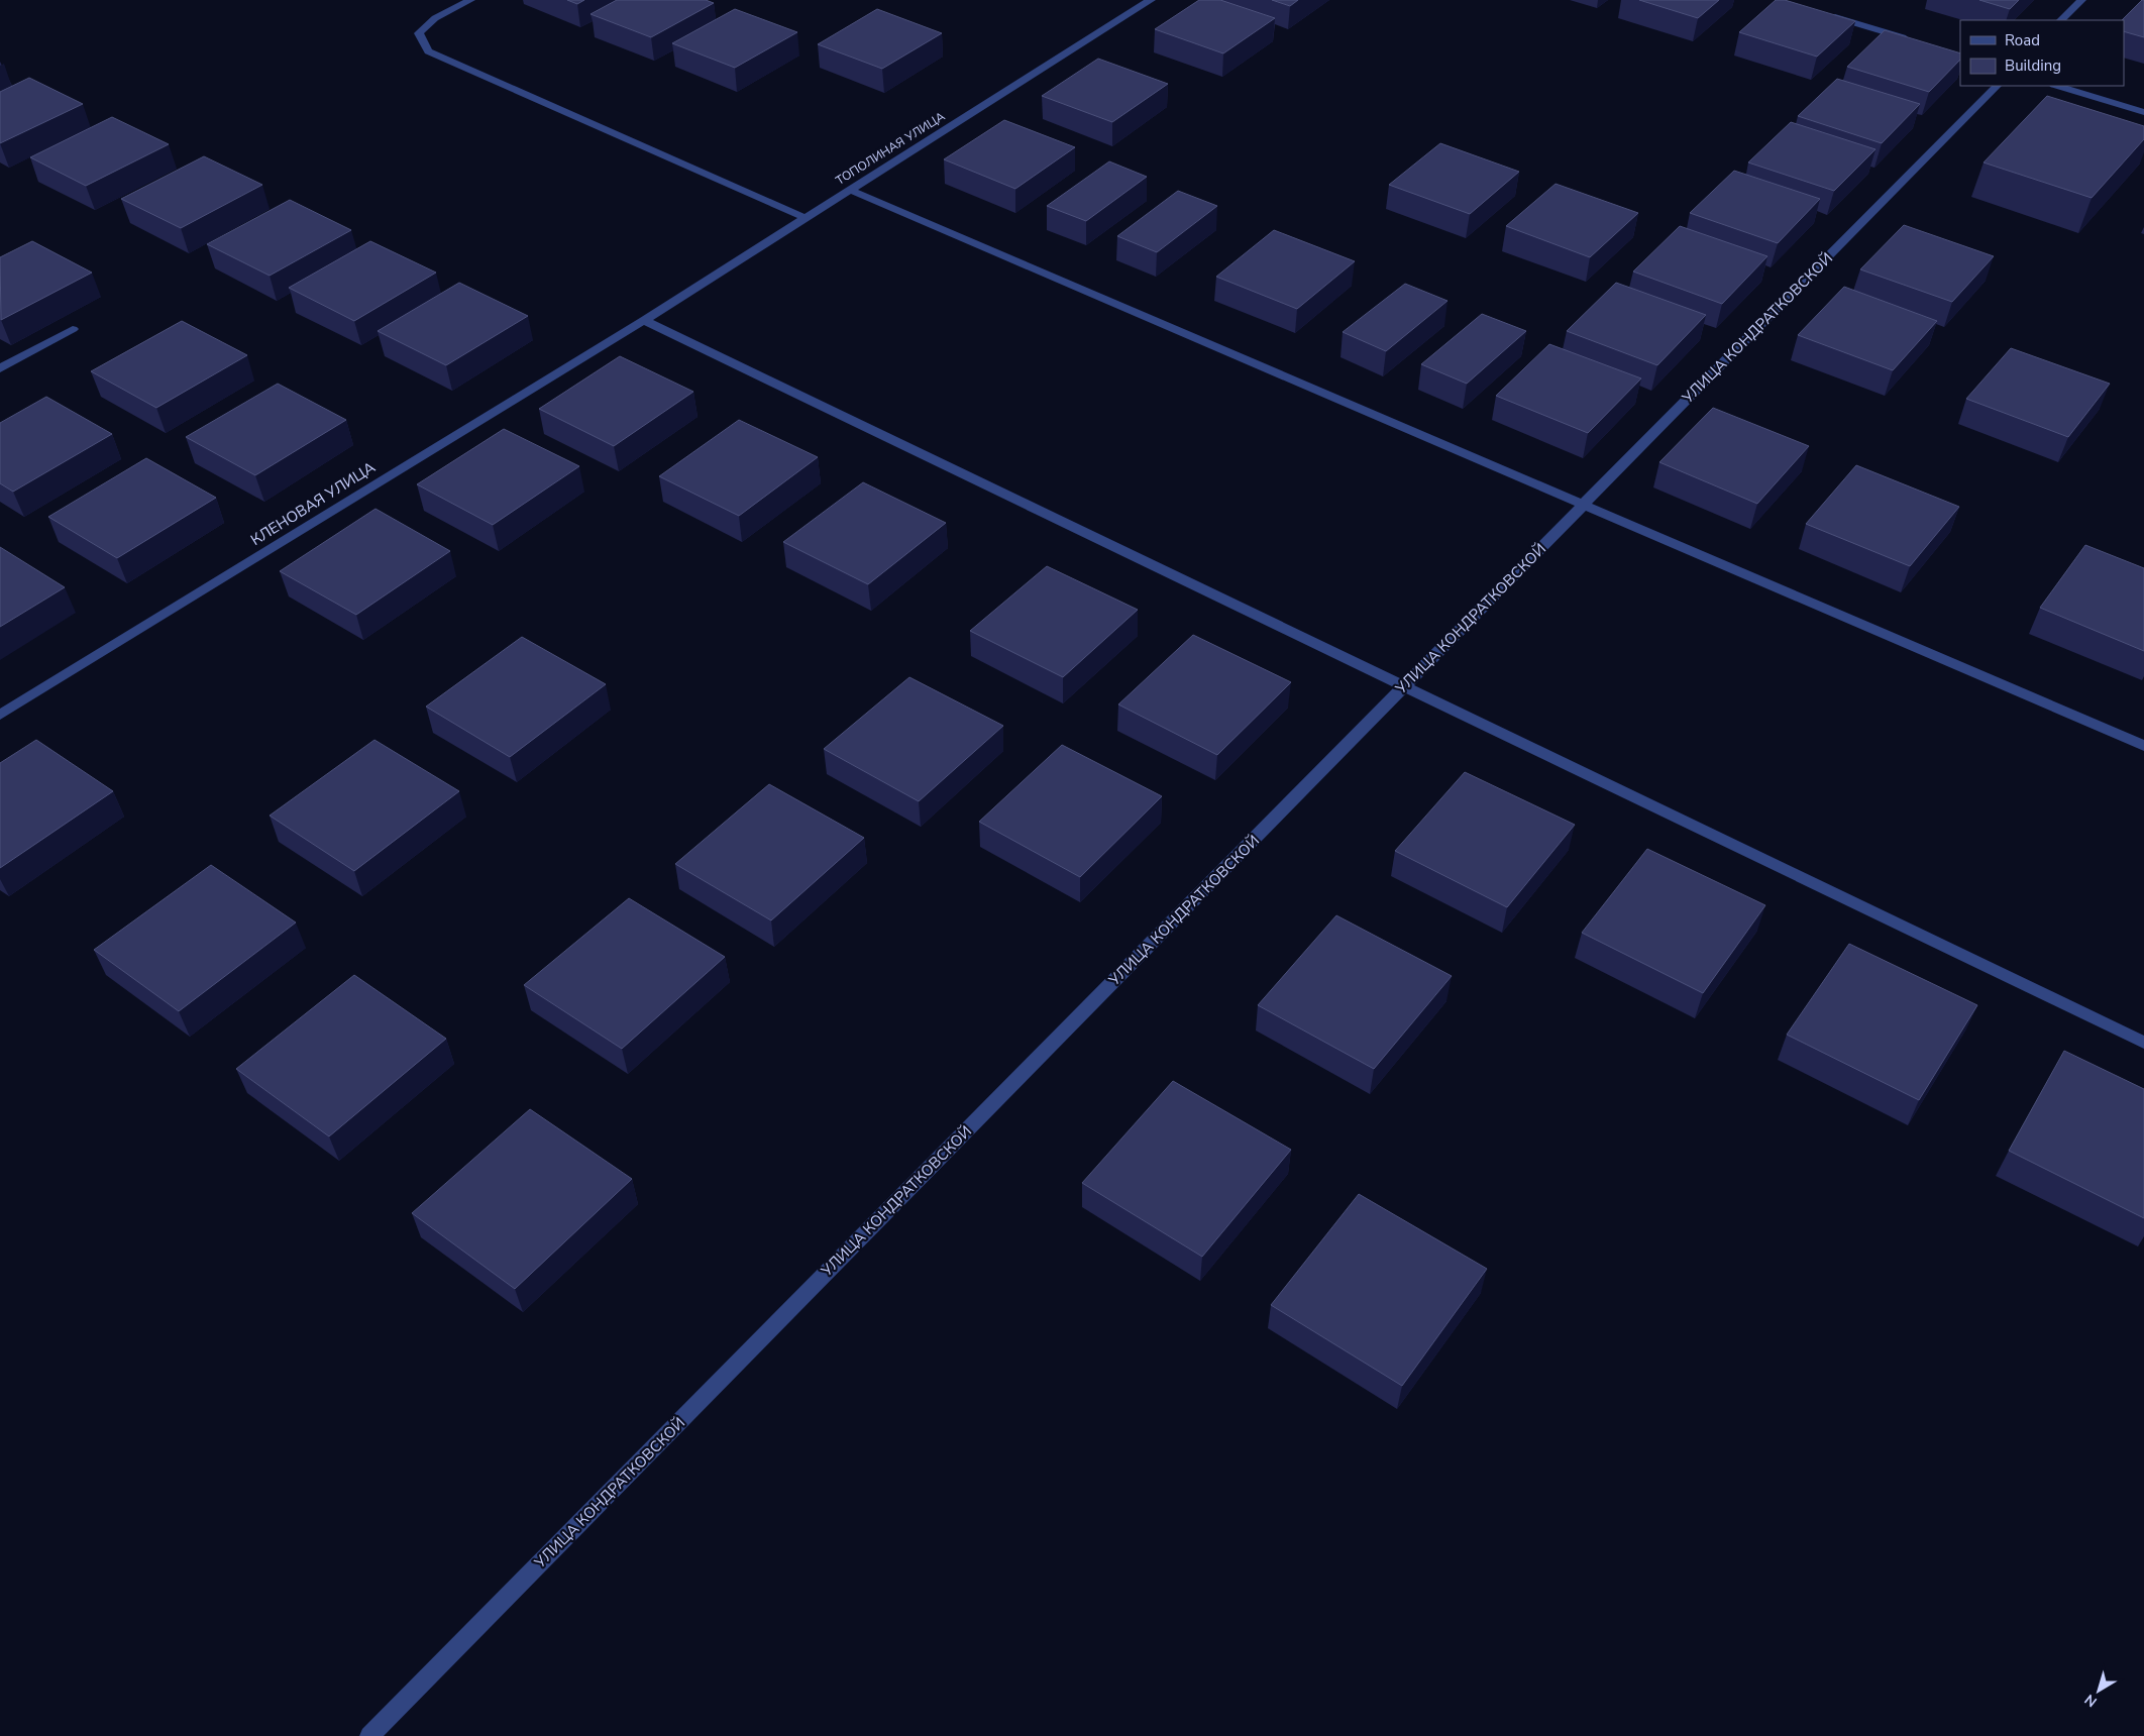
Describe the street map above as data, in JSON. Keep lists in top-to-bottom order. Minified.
{"streets":{"street":["ТОПОЛИНАЯ УЛИЦА","УЛИЦА КОНДРАТКОВСКОЙ","КЛЕНОВАЯ УЛИЦА"]},"crossings":[["ТОПОЛИНАЯ УЛИЦА","КЛЕНОВАЯ УЛИЦА"]],"legend":["Road","Building"],"north":"bottom left"}
